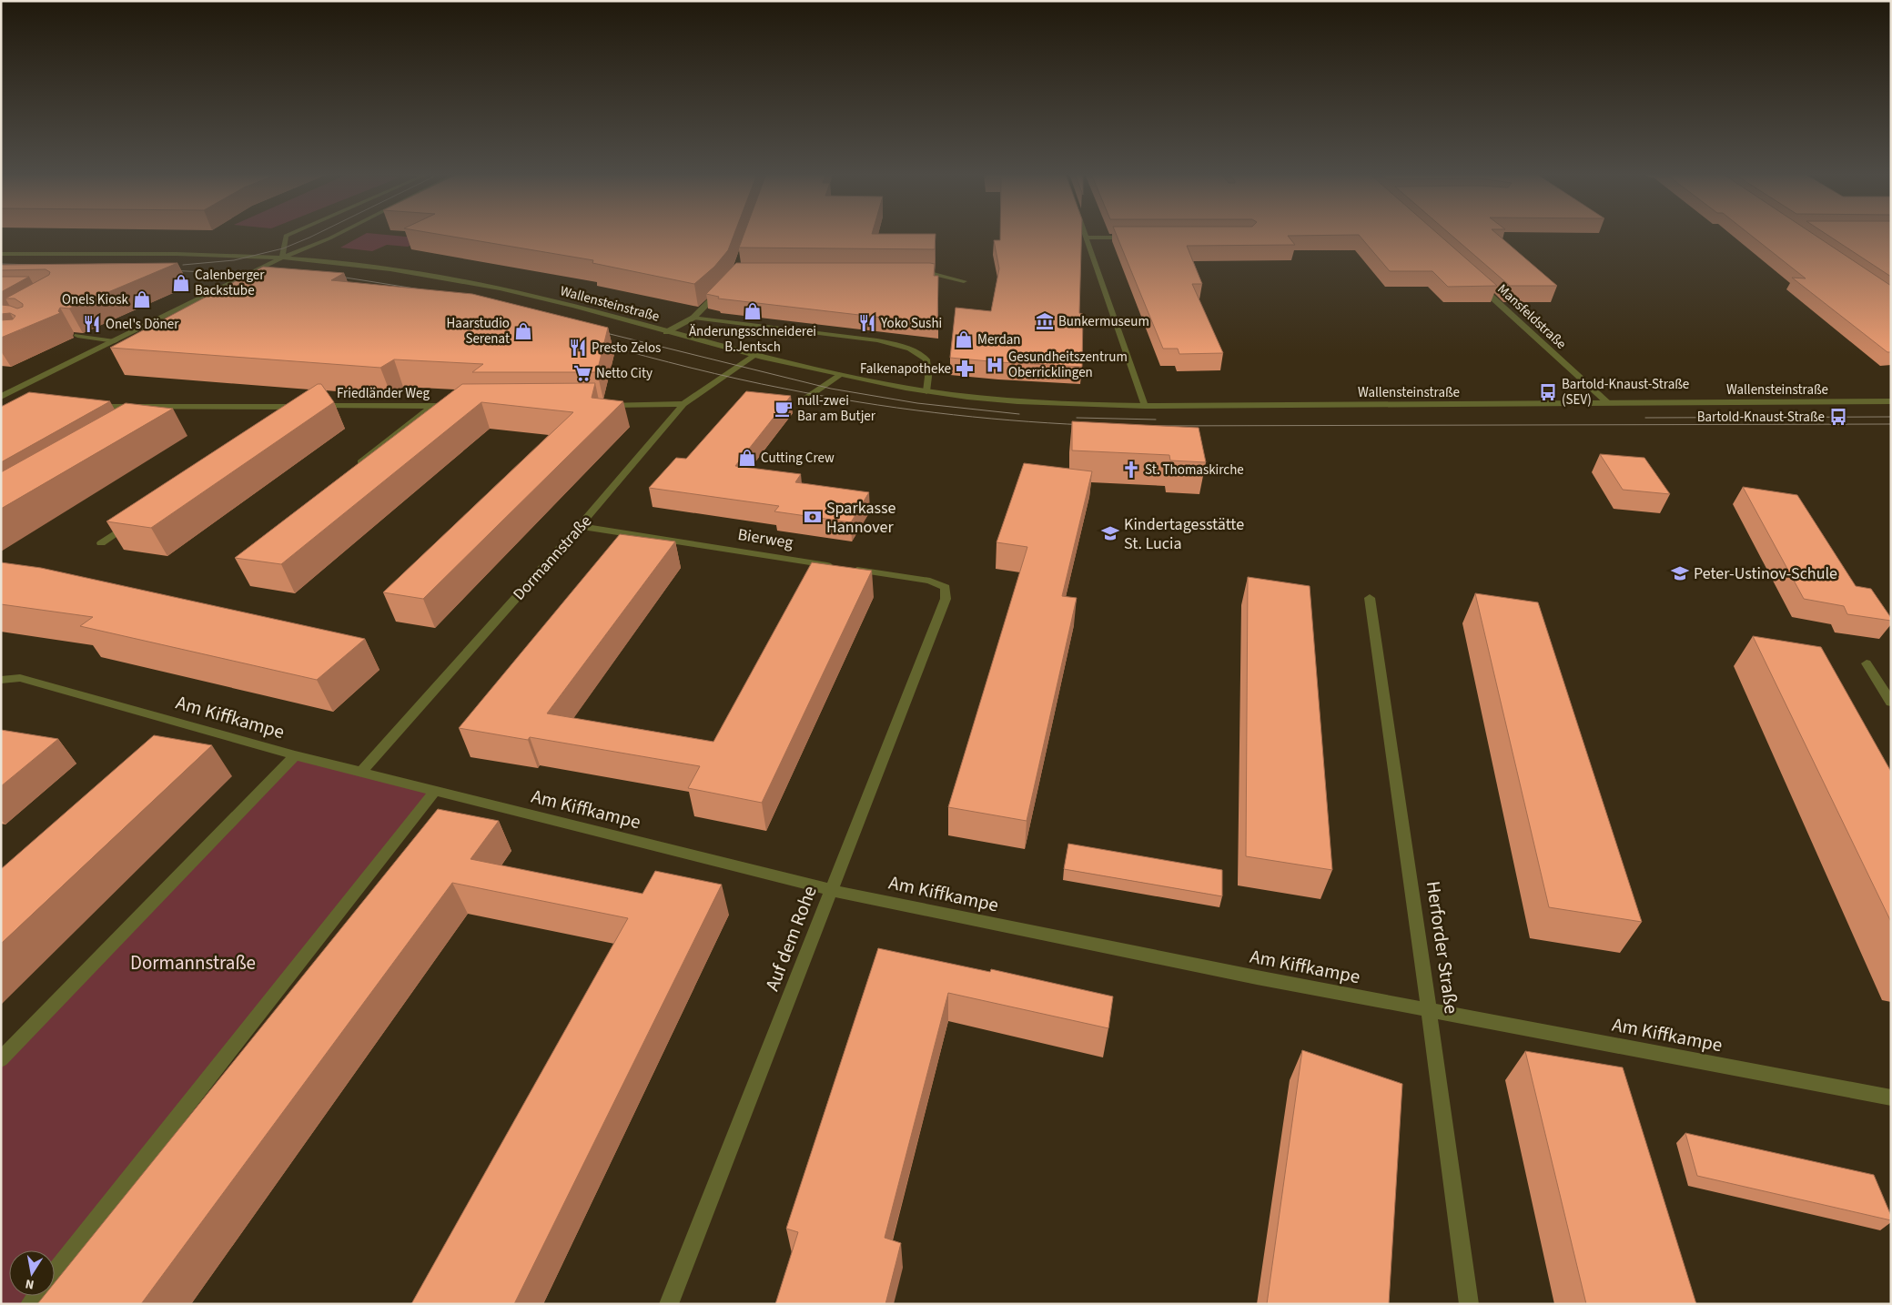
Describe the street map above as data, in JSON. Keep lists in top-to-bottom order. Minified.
{"streets":{"street":["Wallensteinstraße","Mansfeldstraße","Friedländer Weg","Bierweg","Dormannstraße","Am Kiffkampe","Auf dem Rohe","Herforder Straße"]},"crossings":[["Wallensteinstraße","Mansfeldstraße"],["Wallensteinstraße","Dormannstraße"],["Bierweg","Dormannstraße"],["Bierweg","Auf dem Rohe"],["Dormannstraße","Am Kiffkampe"],["Am Kiffkampe","Auf dem Rohe"],["Am Kiffkampe","Herforder Straße"]],"parks":["Dormannstraße"],"places":{"shop":["Calenberger Backstube","Onels Kiosk","Änderungsschneiderei B.Jentsch","Haarstudio Serenat","Merdan","Cutting Crew"],"museum":["Bunkermuseum"],"restaurant":["Yoko Sushi","Onel's Döner","Presto Zelos"],"hospital":["Gesundheitszentrum Oberricklingen"],"pharmacy":["Falkenapotheke"],"supermarket":["Netto City"],"bus stop":["Bartold-Knaust-Straße (SEV)","Bartold-Knaust-Straße"],"cafe":["null-zwei Bar am Butjer"],"church":["St. Thomaskirche"],"bank":["Sparkasse Hannover"],"school or university":["Kindertagesstätte St. Lucia","Peter-Ustinov-Schule"]},"north":"bottom"}
